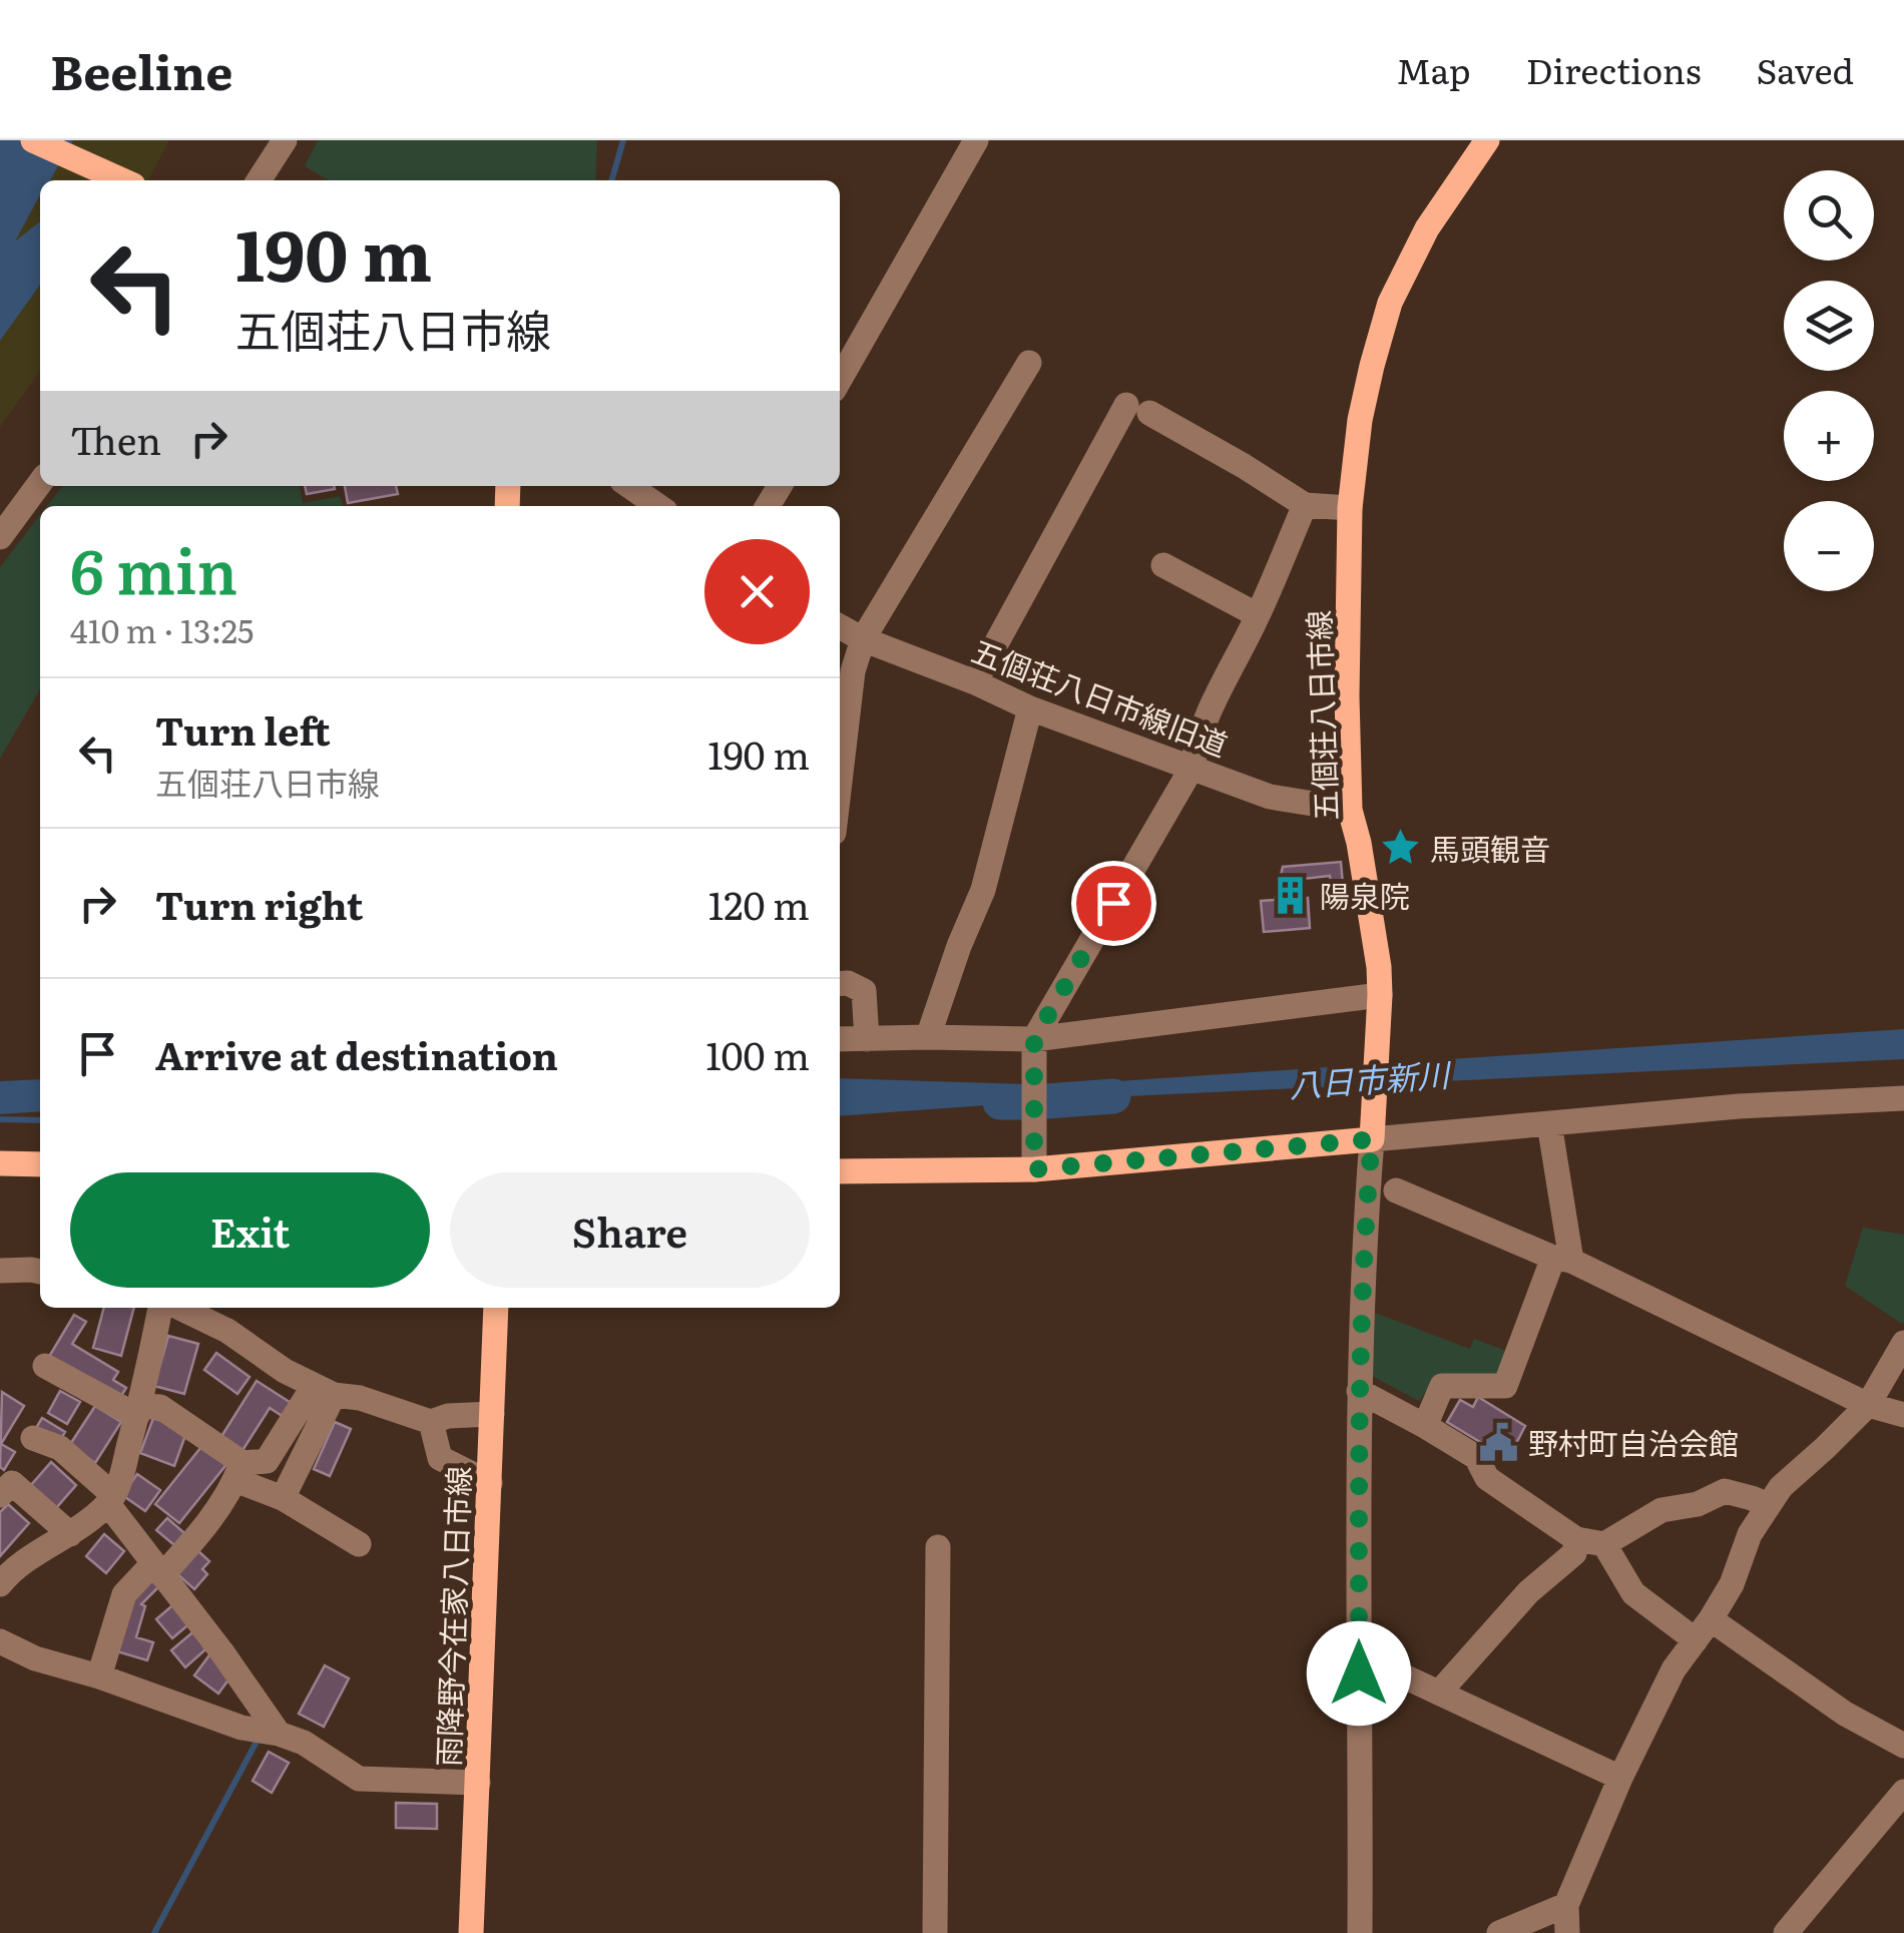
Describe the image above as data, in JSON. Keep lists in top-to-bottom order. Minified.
{"streets":{"main road":["五個荘八日市線","雨降野今在家八日市線"],"street":["五個荘八日市線旧道"]},"crossings":[["五個荘八日市線旧道","五個荘八日市線"]],"water":["八日市新川"],"places":{"place":["馬頭観音"],"building":["陽泉院"],"public building":["野村町自治会館"]},"page":{"header":"Beeline","nav":["Map","Directions","Saved"],"map_buttons":["+","−"],"turn":["190 m","五個荘八日市線"],"then":"Then","heading":["6 min","410 m · 13:25"],"list":[{"name":"Turn left","note":"五個荘八日市線","value":"190 m"},{"name":"Turn right","value":"120 m"},{"name":"Arrive at destination","value":"100 m"}],"buttons":["Exit","Share"]}}
